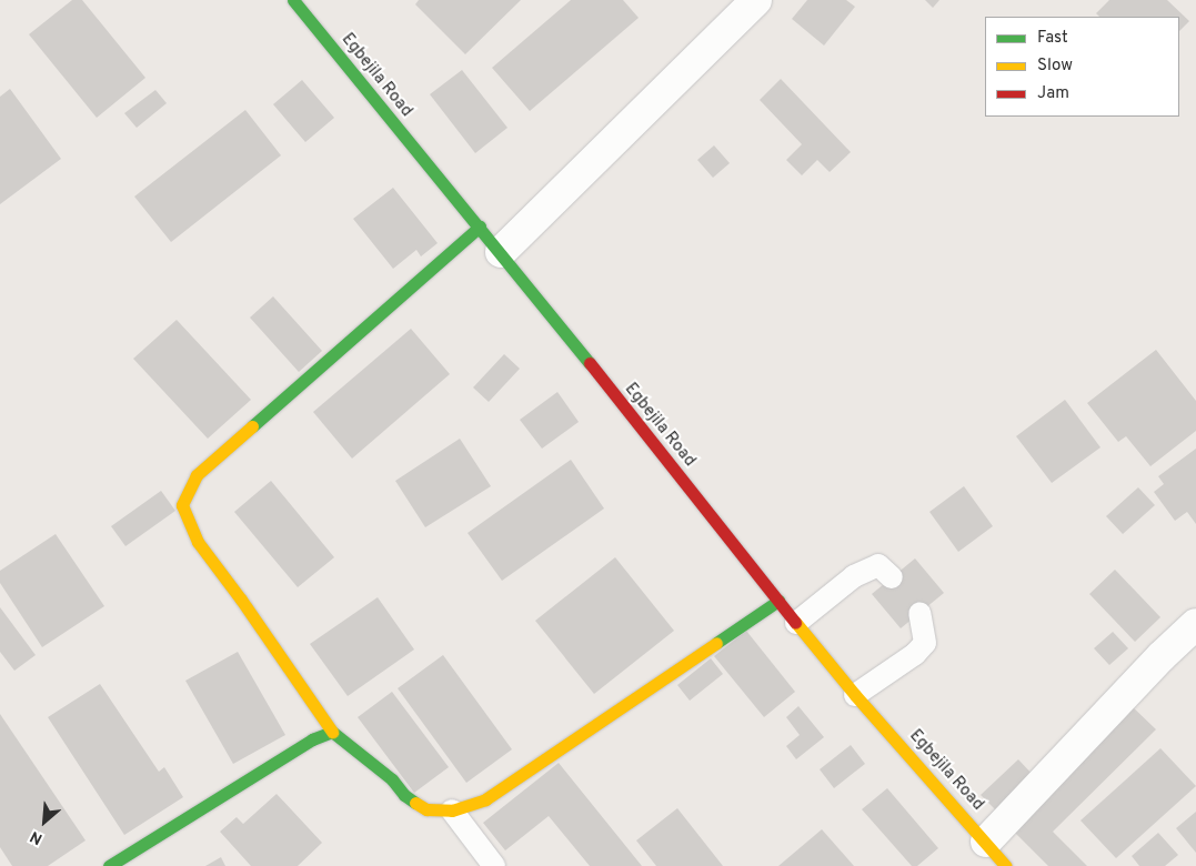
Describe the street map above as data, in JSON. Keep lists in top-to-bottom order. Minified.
{"streets":{"street":["Egbejila Road"]},"legend":["Fast","Slow","Jam"],"north":"bottom left"}
